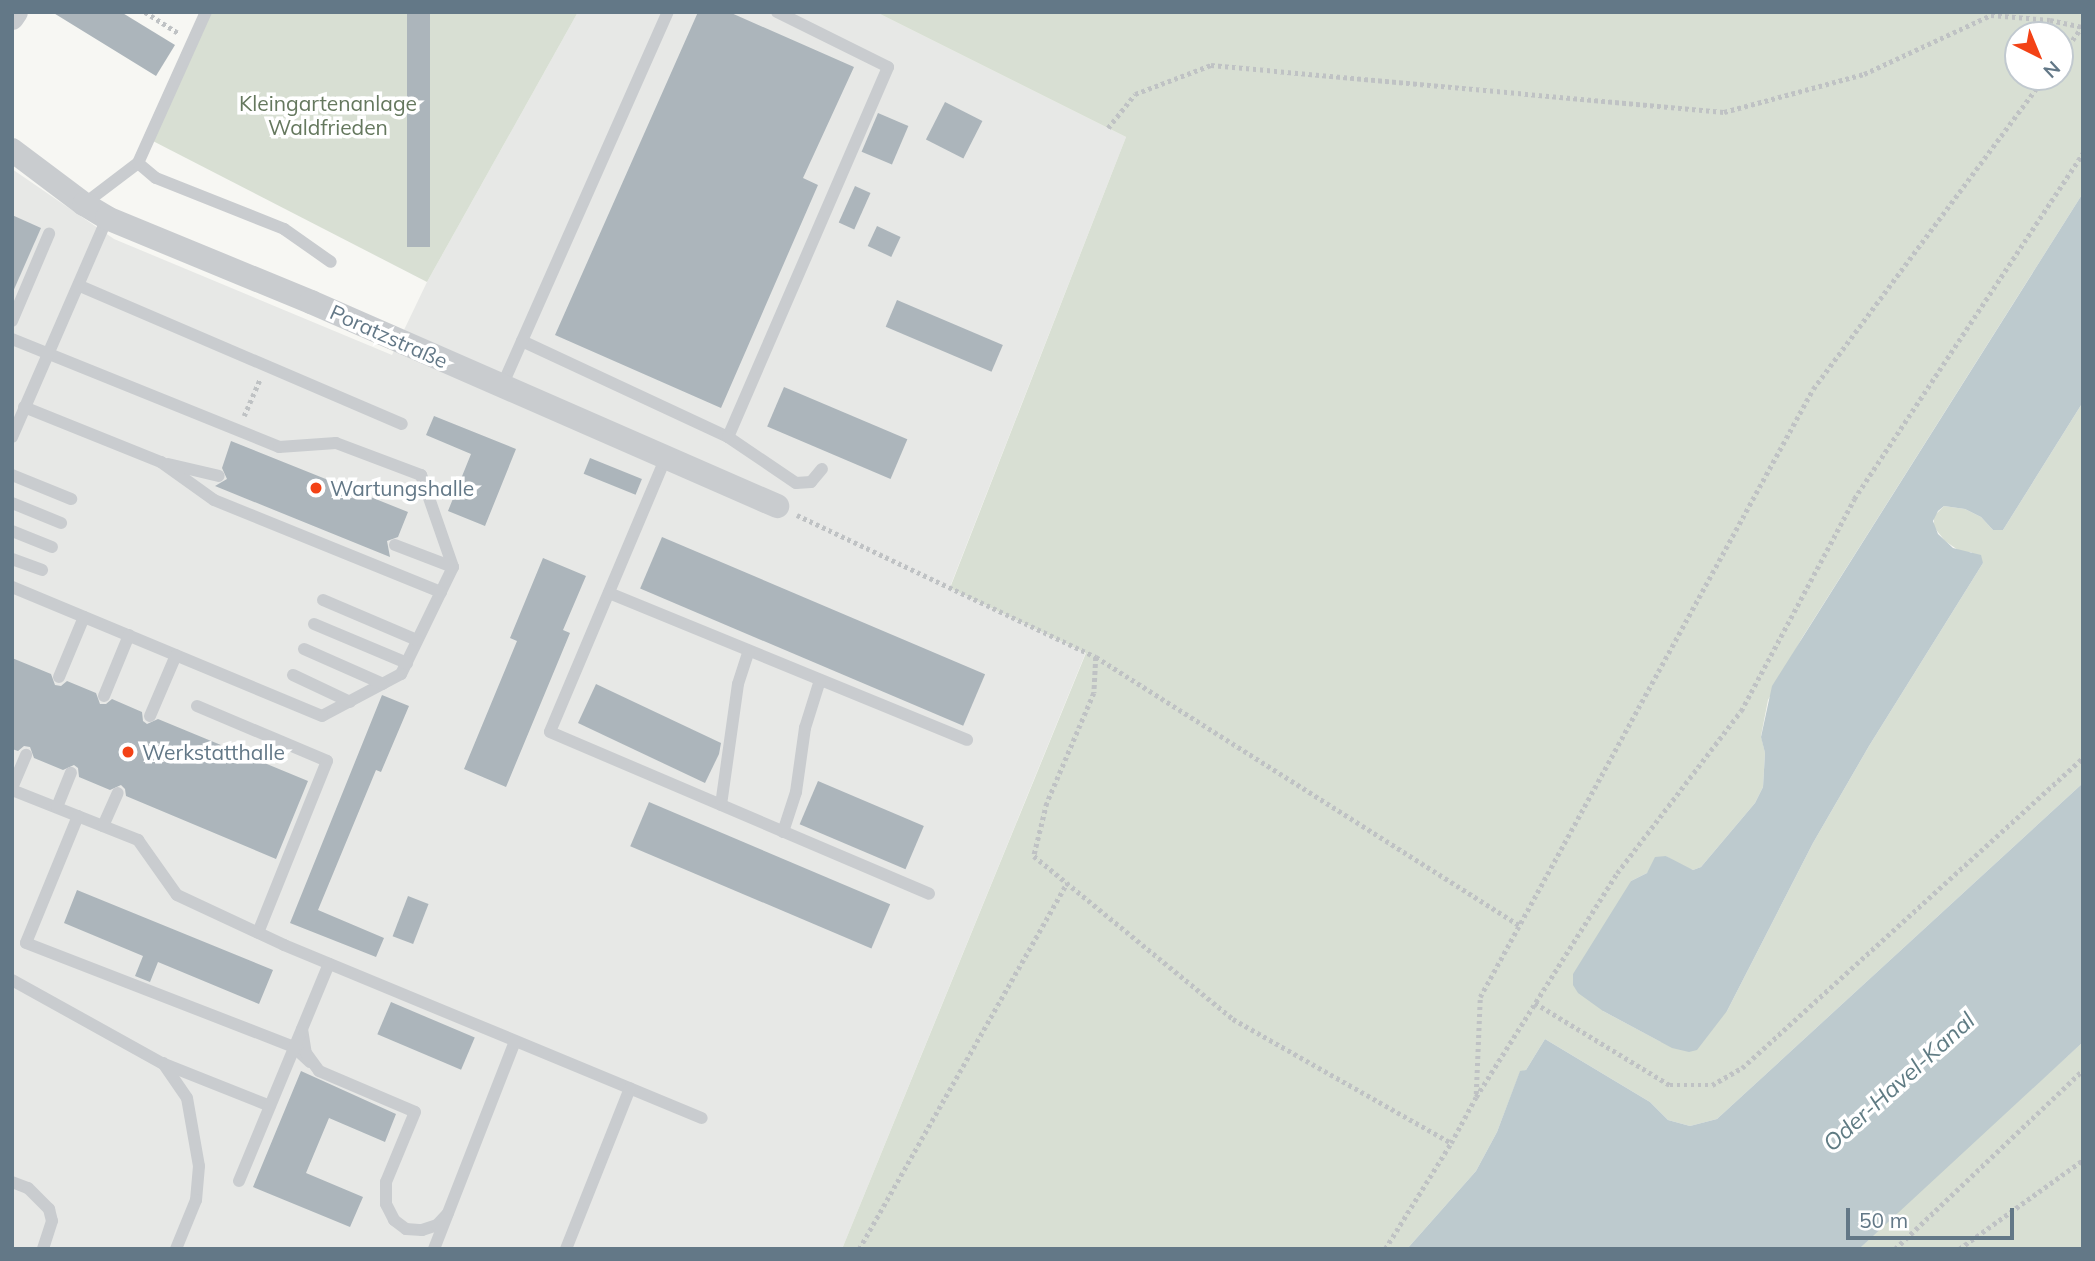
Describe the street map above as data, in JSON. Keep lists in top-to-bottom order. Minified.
{"streets":{"street":["Poratzstraße"]},"water":["Oder-Havel-Kanal"],"parks":["Kleingartenanlage Waldfrieden"],"places":["Wartungshalle","Werkstatthalle"],"scale_bar":"50 m","north":"bottom right"}
